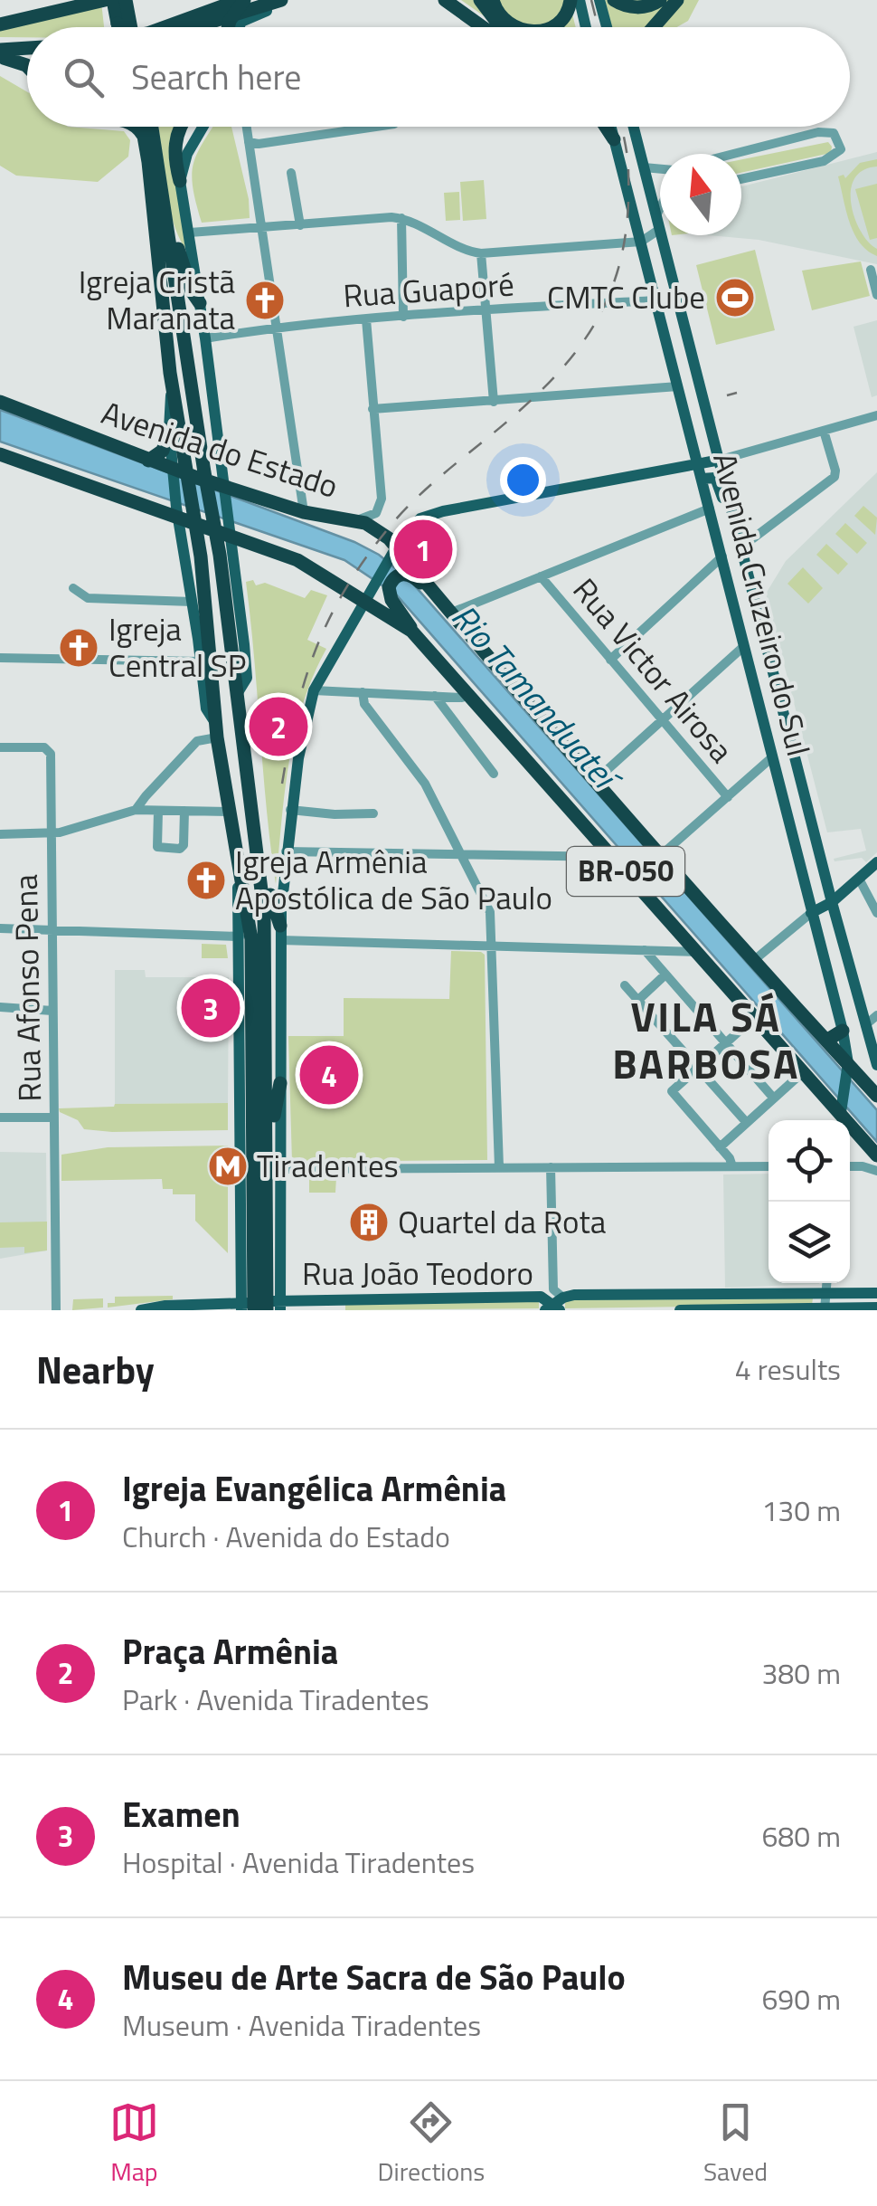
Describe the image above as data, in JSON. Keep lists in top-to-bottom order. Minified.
{"streets":{"highway":["Avenida do Estado","BR-050"],"main road":["Avenida Cruzeiro do Sul","Rua João Teodoro"],"street":["Rua Guaporé","Rua Victor Airosa","Rua Afonso Pena"]},"crossings":[["Rua Guaporé","Avenida Cruzeiro do Sul"],["Avenida do Estado","Avenida Cruzeiro do Sul"],["Avenida Cruzeiro do Sul","BR-050"]],"districts":["VILA SÁ BARBOSA"],"water":["Rio Tamanduateí"],"places":{"sports":["CMTC Clube"],"church":["Igreja Cristã Maranata","Igreja Central SP","Igreja Armênia Apostólica de São Paulo"],"metro station":["Tiradentes"],"building":["Quartel da Rota"]},"north":"top","page":{"search":"Search here","pins":["1","2","3","4"],"heading":["Nearby","4 results"],"list":[{"mark":"1","name":"Igreja Evangélica Armênia","note":"Church · Avenida do Estado","value":"130 m"},{"mark":"2","name":"Praça Armênia","note":"Park · Avenida Tiradentes","value":"380 m"},{"mark":"3","name":"Examen","note":"Hospital · Avenida Tiradentes","value":"680 m"},{"mark":"4","name":"Museu de Arte Sacra de São Paulo","note":"Museum · Avenida Tiradentes","value":"690 m"}],"nav":["Map","Directions","Saved"]}}
